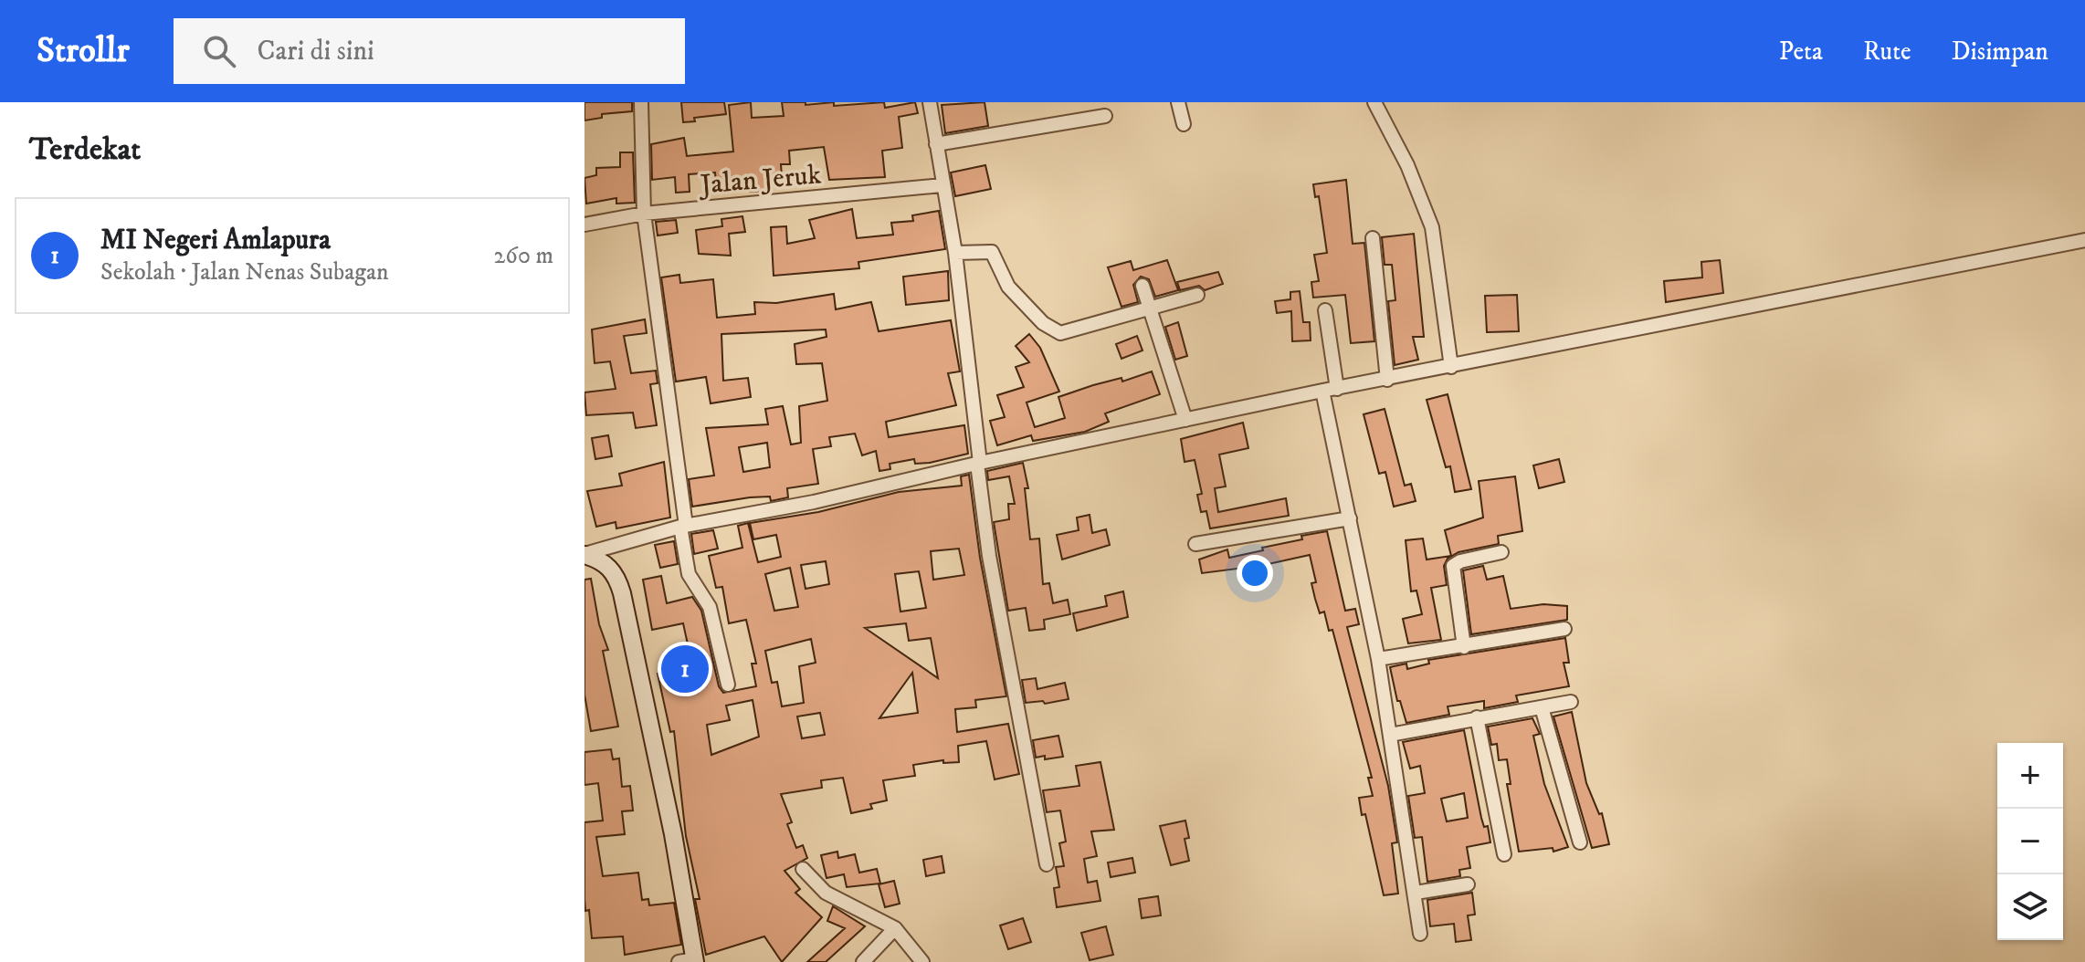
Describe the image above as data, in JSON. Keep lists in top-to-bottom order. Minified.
{"streets":{"street":["Jalan Jeruk"]},"page":{"header":"Strollr","search":"Cari di sini","nav":["Peta","Rute","Disimpan"],"heading":"Terdekat","list":[{"mark":"1","name":"MI Negeri Amlapura","note":"Sekolah · Jalan Nenas Subagan","value":"260 m"}],"pins":"1","map_buttons":["+","−"]}}
